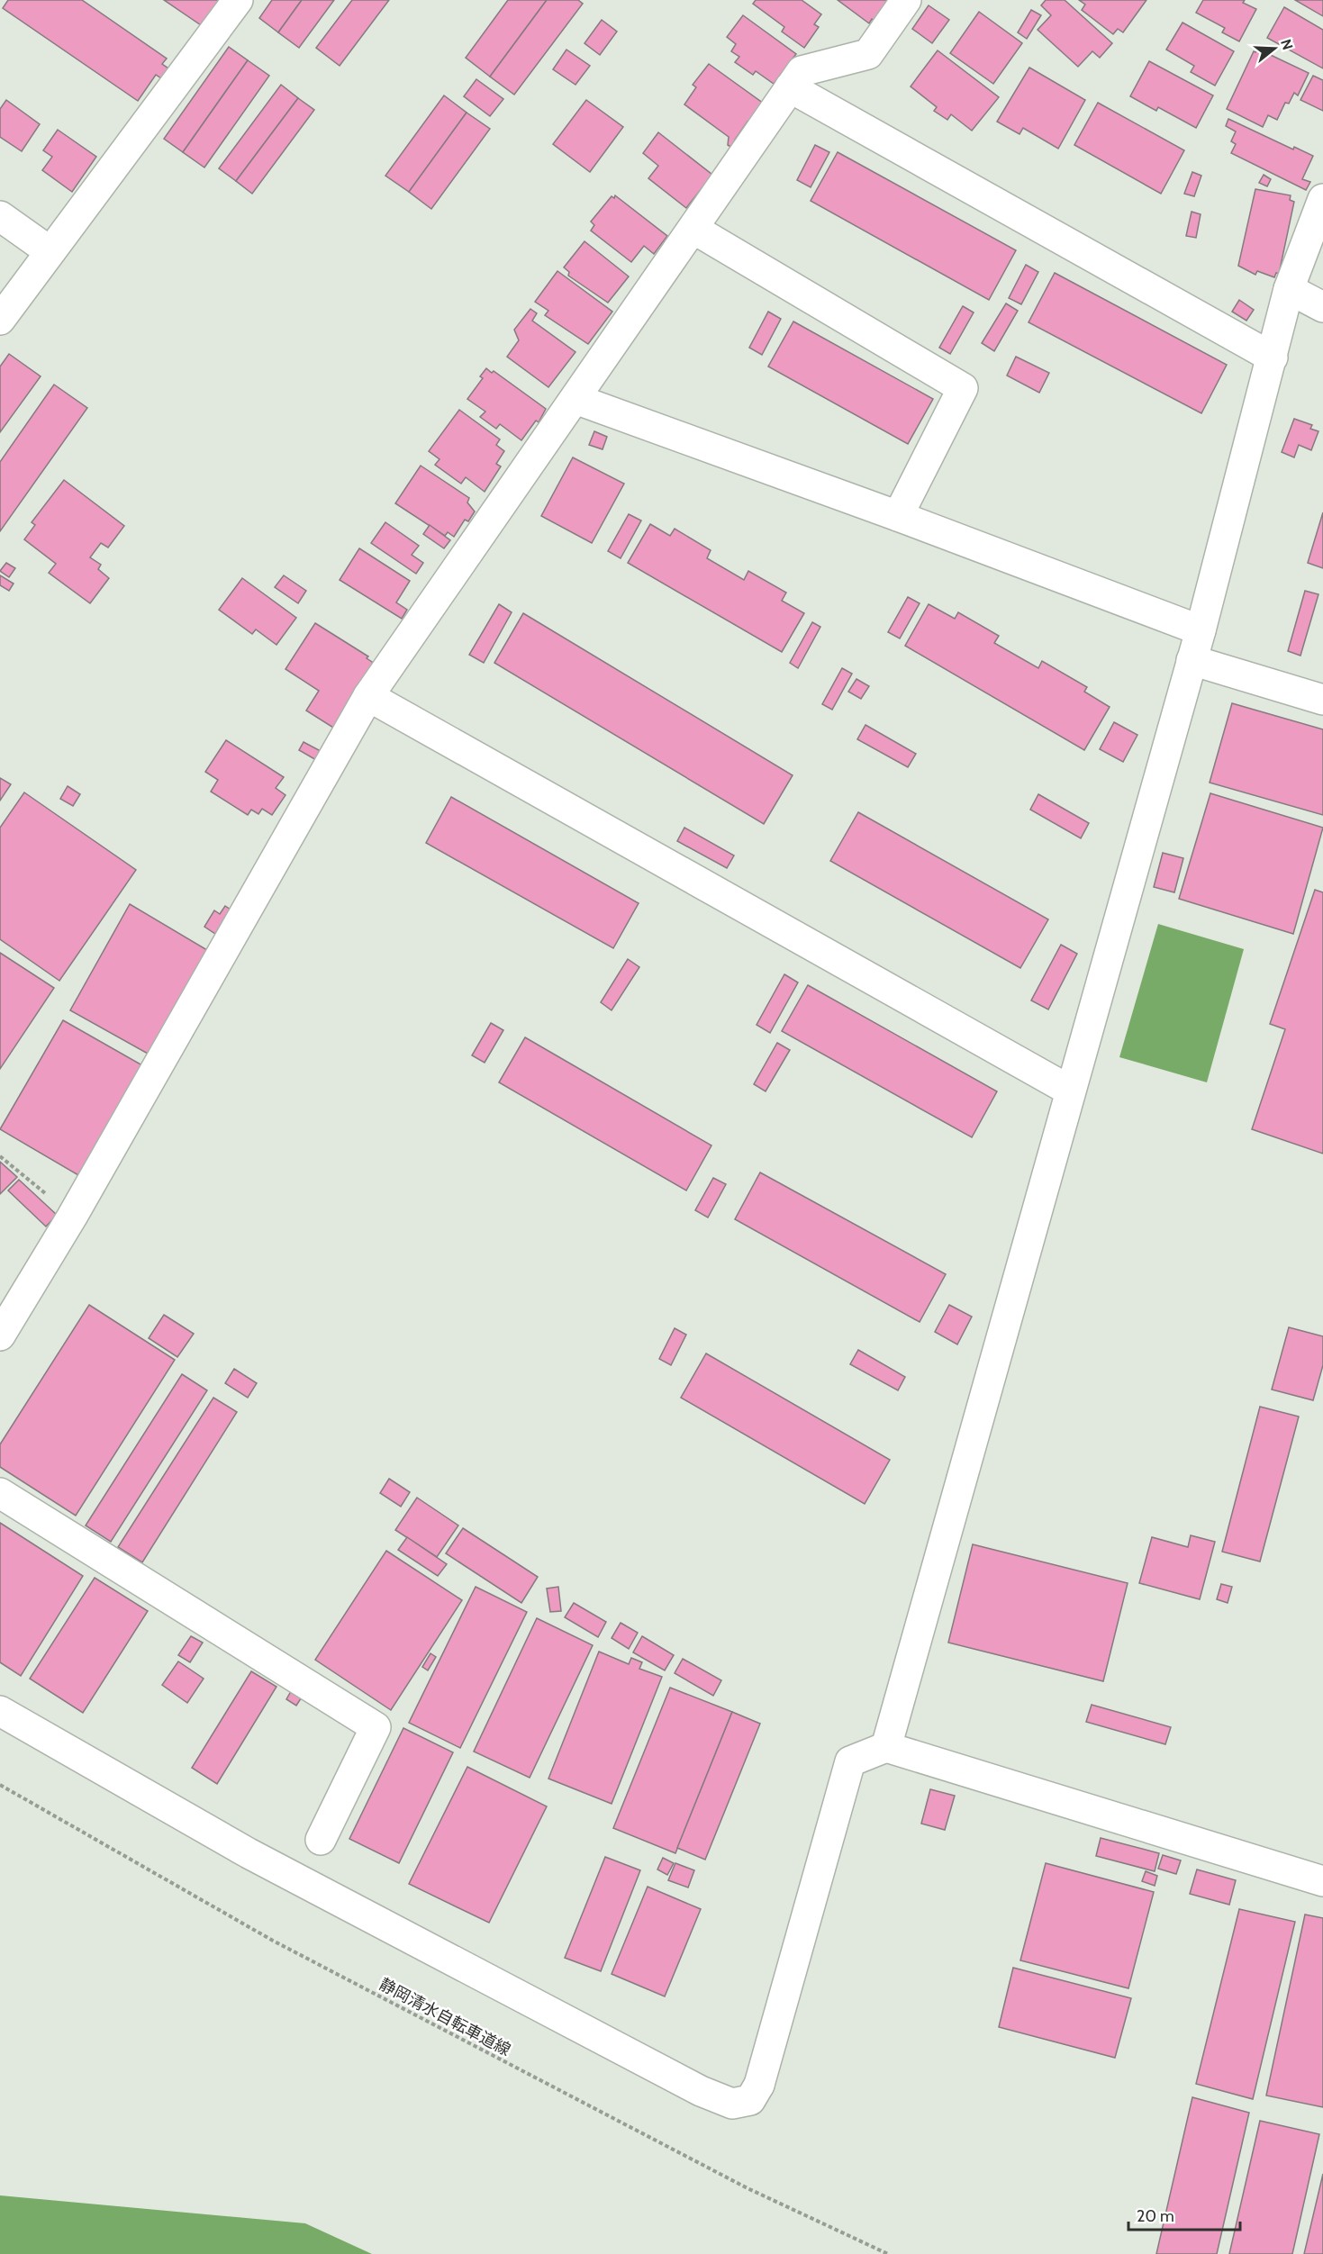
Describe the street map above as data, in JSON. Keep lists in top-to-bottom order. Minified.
{"streets":{"path":["静岡清水自転車道線"]},"scale_bar":"20 m","north":"right"}
